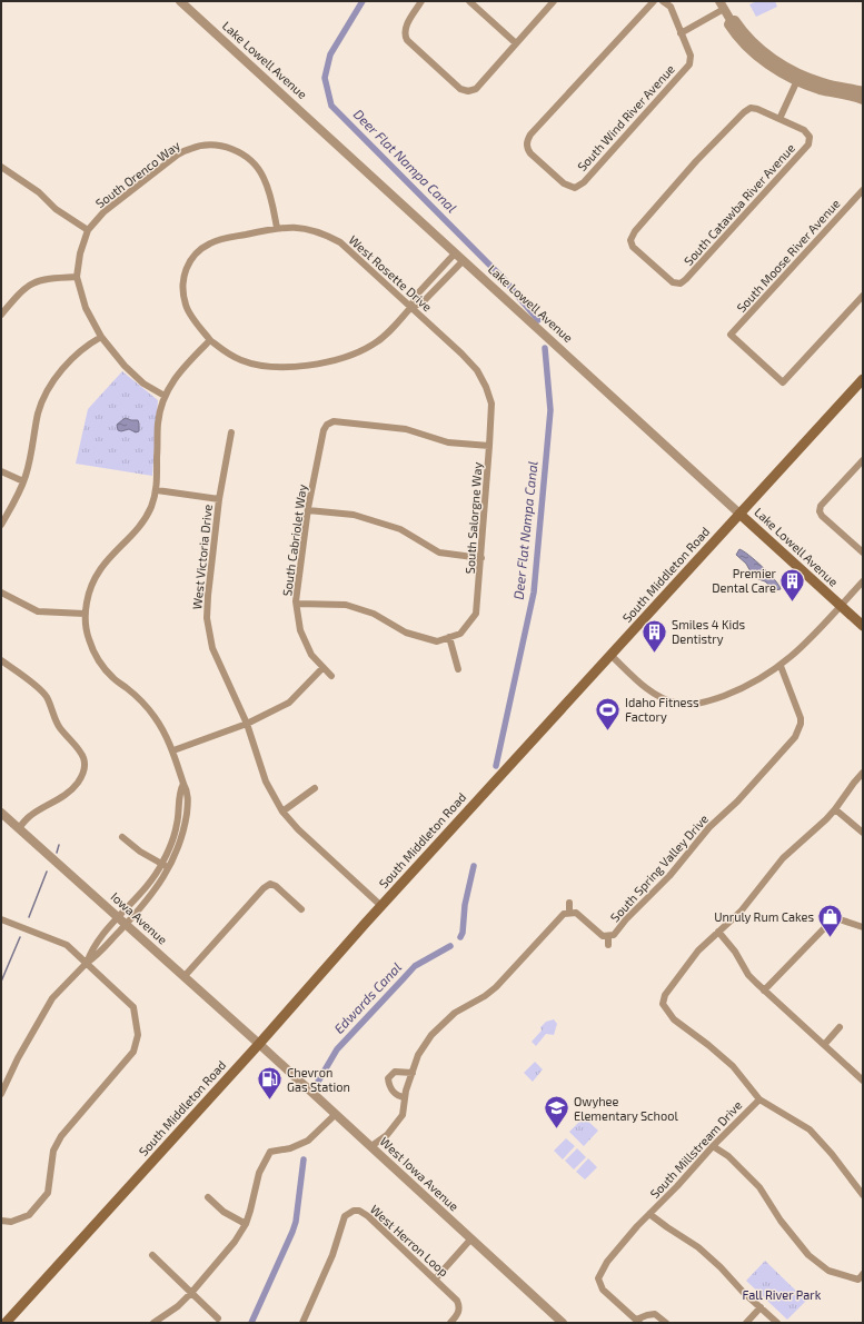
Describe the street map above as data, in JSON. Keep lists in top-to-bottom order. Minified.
{"streets":{"main road":["Lake Lowell Avenue","South Middleton Road"],"street":["South Wind River Avenue","South Orenco Way","South Catawba River Avenue","South Moose River Avenue","West Rosette Drive","South Salorgne Way","South Cabriolet Way","West Victoria Drive","South Spring Valley Drive","Iowa Avenue","South Millstream Drive","West Iowa Avenue","West Herron Loop"]},"crossings":[["Lake Lowell Avenue","South Middleton Road"],["South Orenco Way","West Rosette Drive"],["West Rosette Drive","South Salorgne Way"],["South Salorgne Way","South Cabriolet Way"],["West Victoria Drive","South Middleton Road"],["South Middleton Road","Iowa Avenue"],["South Middleton Road","West Iowa Avenue"],["Iowa Avenue","West Iowa Avenue"]],"water":["Deer Flat Nampa Canal","Edwards Canal"],"parks":["Fall River Park"],"places":{"building":["Premier Dental Care","Smiles 4 Kids Dentistry"],"sports":["Idaho Fitness Factory"],"shop":["Unruly Rum Cakes"],"fuel station":["Chevron Gas Station"],"school or university":["Owyhee Elementary School"]}}
